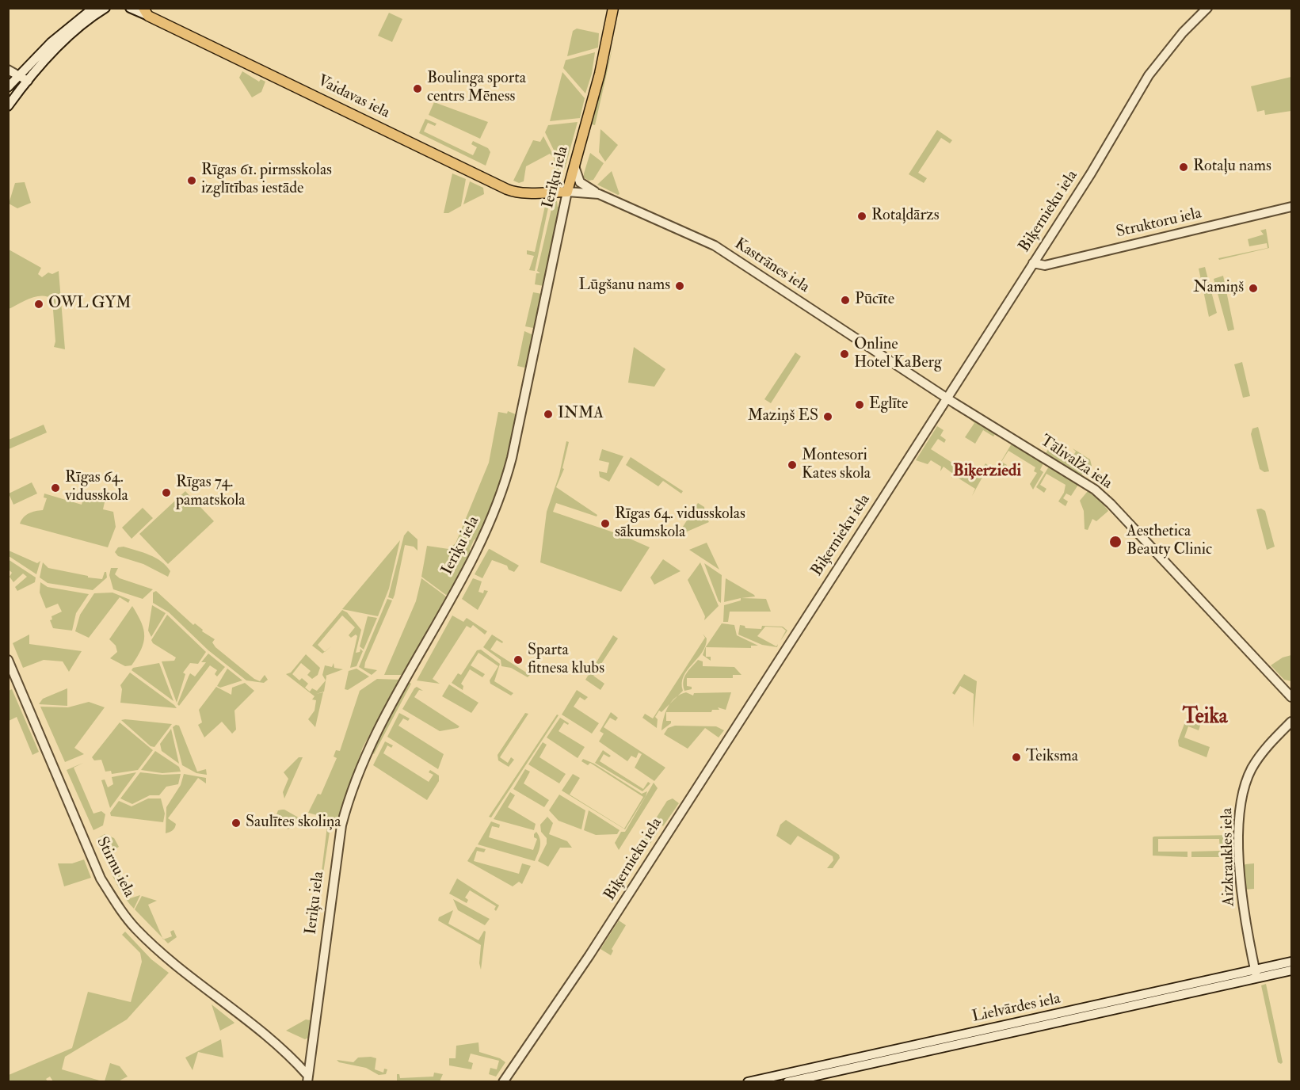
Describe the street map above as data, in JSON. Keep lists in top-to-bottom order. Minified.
{"streets":{"main road":["Vaidavas iela","Ieriķu iela"],"street":["Biķernieku iela","Struktoru iela","Kastrānes iela","Tālivalža iela","Aizkraukles iela","Stirnu iela","Lielvārdes iela"]},"crossings":[["Vaidavas iela","Ieriķu iela"],["Vaidavas iela","Kastrānes iela"],["Ieriķu iela","Kastrānes iela"],["Ieriķu iela","Stirnu iela"],["Biķernieku iela","Struktoru iela"],["Biķernieku iela","Kastrānes iela"],["Biķernieku iela","Tālivalža iela"],["Kastrānes iela","Tālivalža iela"],["Aizkraukles iela","Lielvārdes iela"]],"districts":["Biķerziedi","Teika"],"places":["Boulinga sporta centrs Mēness","Rotaļu nams","Rīgas 61. pirmsskolas izglītības iestāde","Rotaļdārzs","Lūgšanu nams","Namiņš","Pūcīte","OWL GYM","Online Hotel KaBerg","Eglīte","INMA","Maziņš ES","Montesori Kates skola","Rīgas 64. vidusskola","Rīgas 74. pamatskola","Rīgas 64. vidusskolas sākumskola","Aesthetica Beauty Clinic","Sparta fitnesa klubs","Teiksma","Saulītes skoliņa"]}
